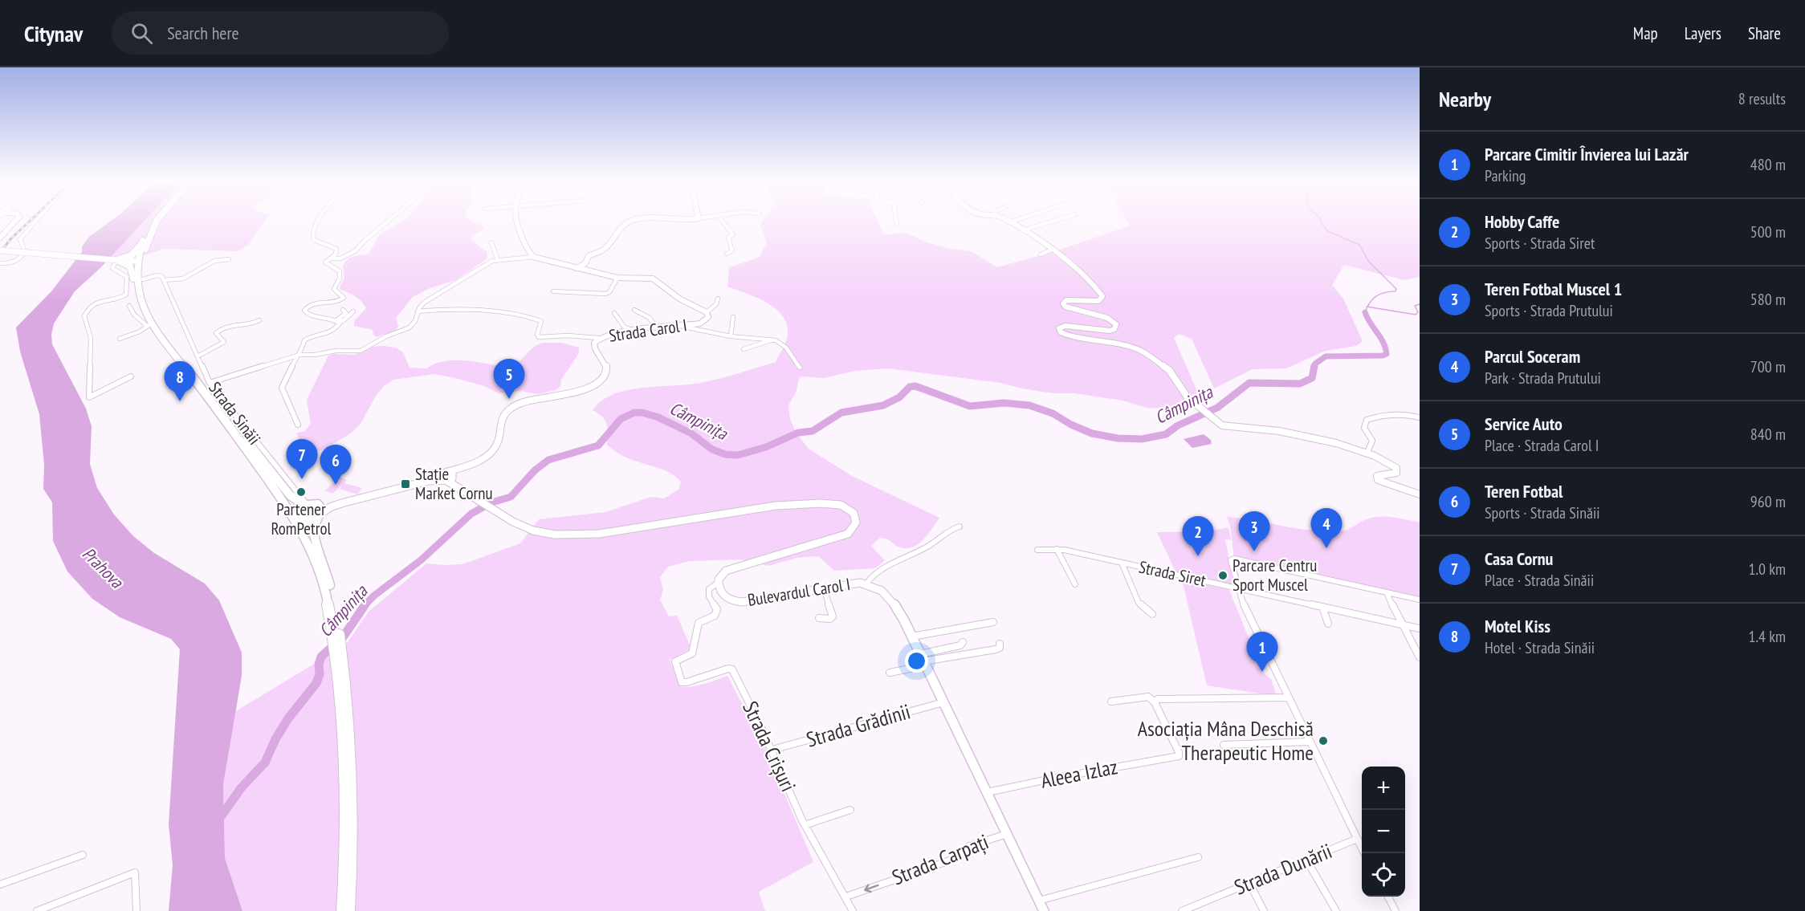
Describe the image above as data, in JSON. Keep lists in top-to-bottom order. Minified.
{"streets":{"main road":["Strada Carol I","Bulevardul Carol I"],"street":["Strada Sinăii","Strada Siret","Strada Grădinii","Strada Crișuri","Aleea Izlaz","Strada Carpați","Strada Dunării"]},"crossings":[["Bulevardul Carol I","Strada Grădinii"],["Bulevardul Carol I","Strada Crișuri"],["Bulevardul Carol I","Aleea Izlaz"],["Bulevardul Carol I","Strada Carpați"],["Strada Grădinii","Strada Crișuri"],["Strada Crișuri","Strada Carpați"]],"one_way":["Strada Carpați"],"water":["Câmpinița","Prahova"],"places":{"transit":["Stație Market Cornu"],"other":["Partener RomPetrol","Parcare Centru Sport Muscel","Asociația Mâna Deschisă Therapeutic Home"]},"page":{"header":"Citynav","search":"Search here","nav":["Map","Layers","Share"],"heading":["Nearby","8 results"],"list":[{"mark":"1","name":"Parcare Cimitir Învierea lui Lazăr","note":"Parking","value":"480 m"},{"mark":"2","name":"Hobby Caffe","note":"Sports · Strada Siret","value":"500 m"},{"mark":"3","name":"Teren Fotbal Muscel 1","note":"Sports · Strada Prutului","value":"580 m"},{"mark":"4","name":"Parcul Soceram","note":"Park · Strada Prutului","value":"700 m"},{"mark":"5","name":"Service Auto","note":"Place · Strada Carol I","value":"840 m"},{"mark":"6","name":"Teren Fotbal","note":"Sports · Strada Sinăii","value":"960 m"},{"mark":"7","name":"Casa Cornu","note":"Place · Strada Sinăii","value":"1.0 km"},{"mark":"8","name":"Motel Kiss","note":"Hotel · Strada Sinăii","value":"1.4 km"}],"pins":["5","8","7","6","4","3","2","1"],"map_buttons":["+","−"]}}
